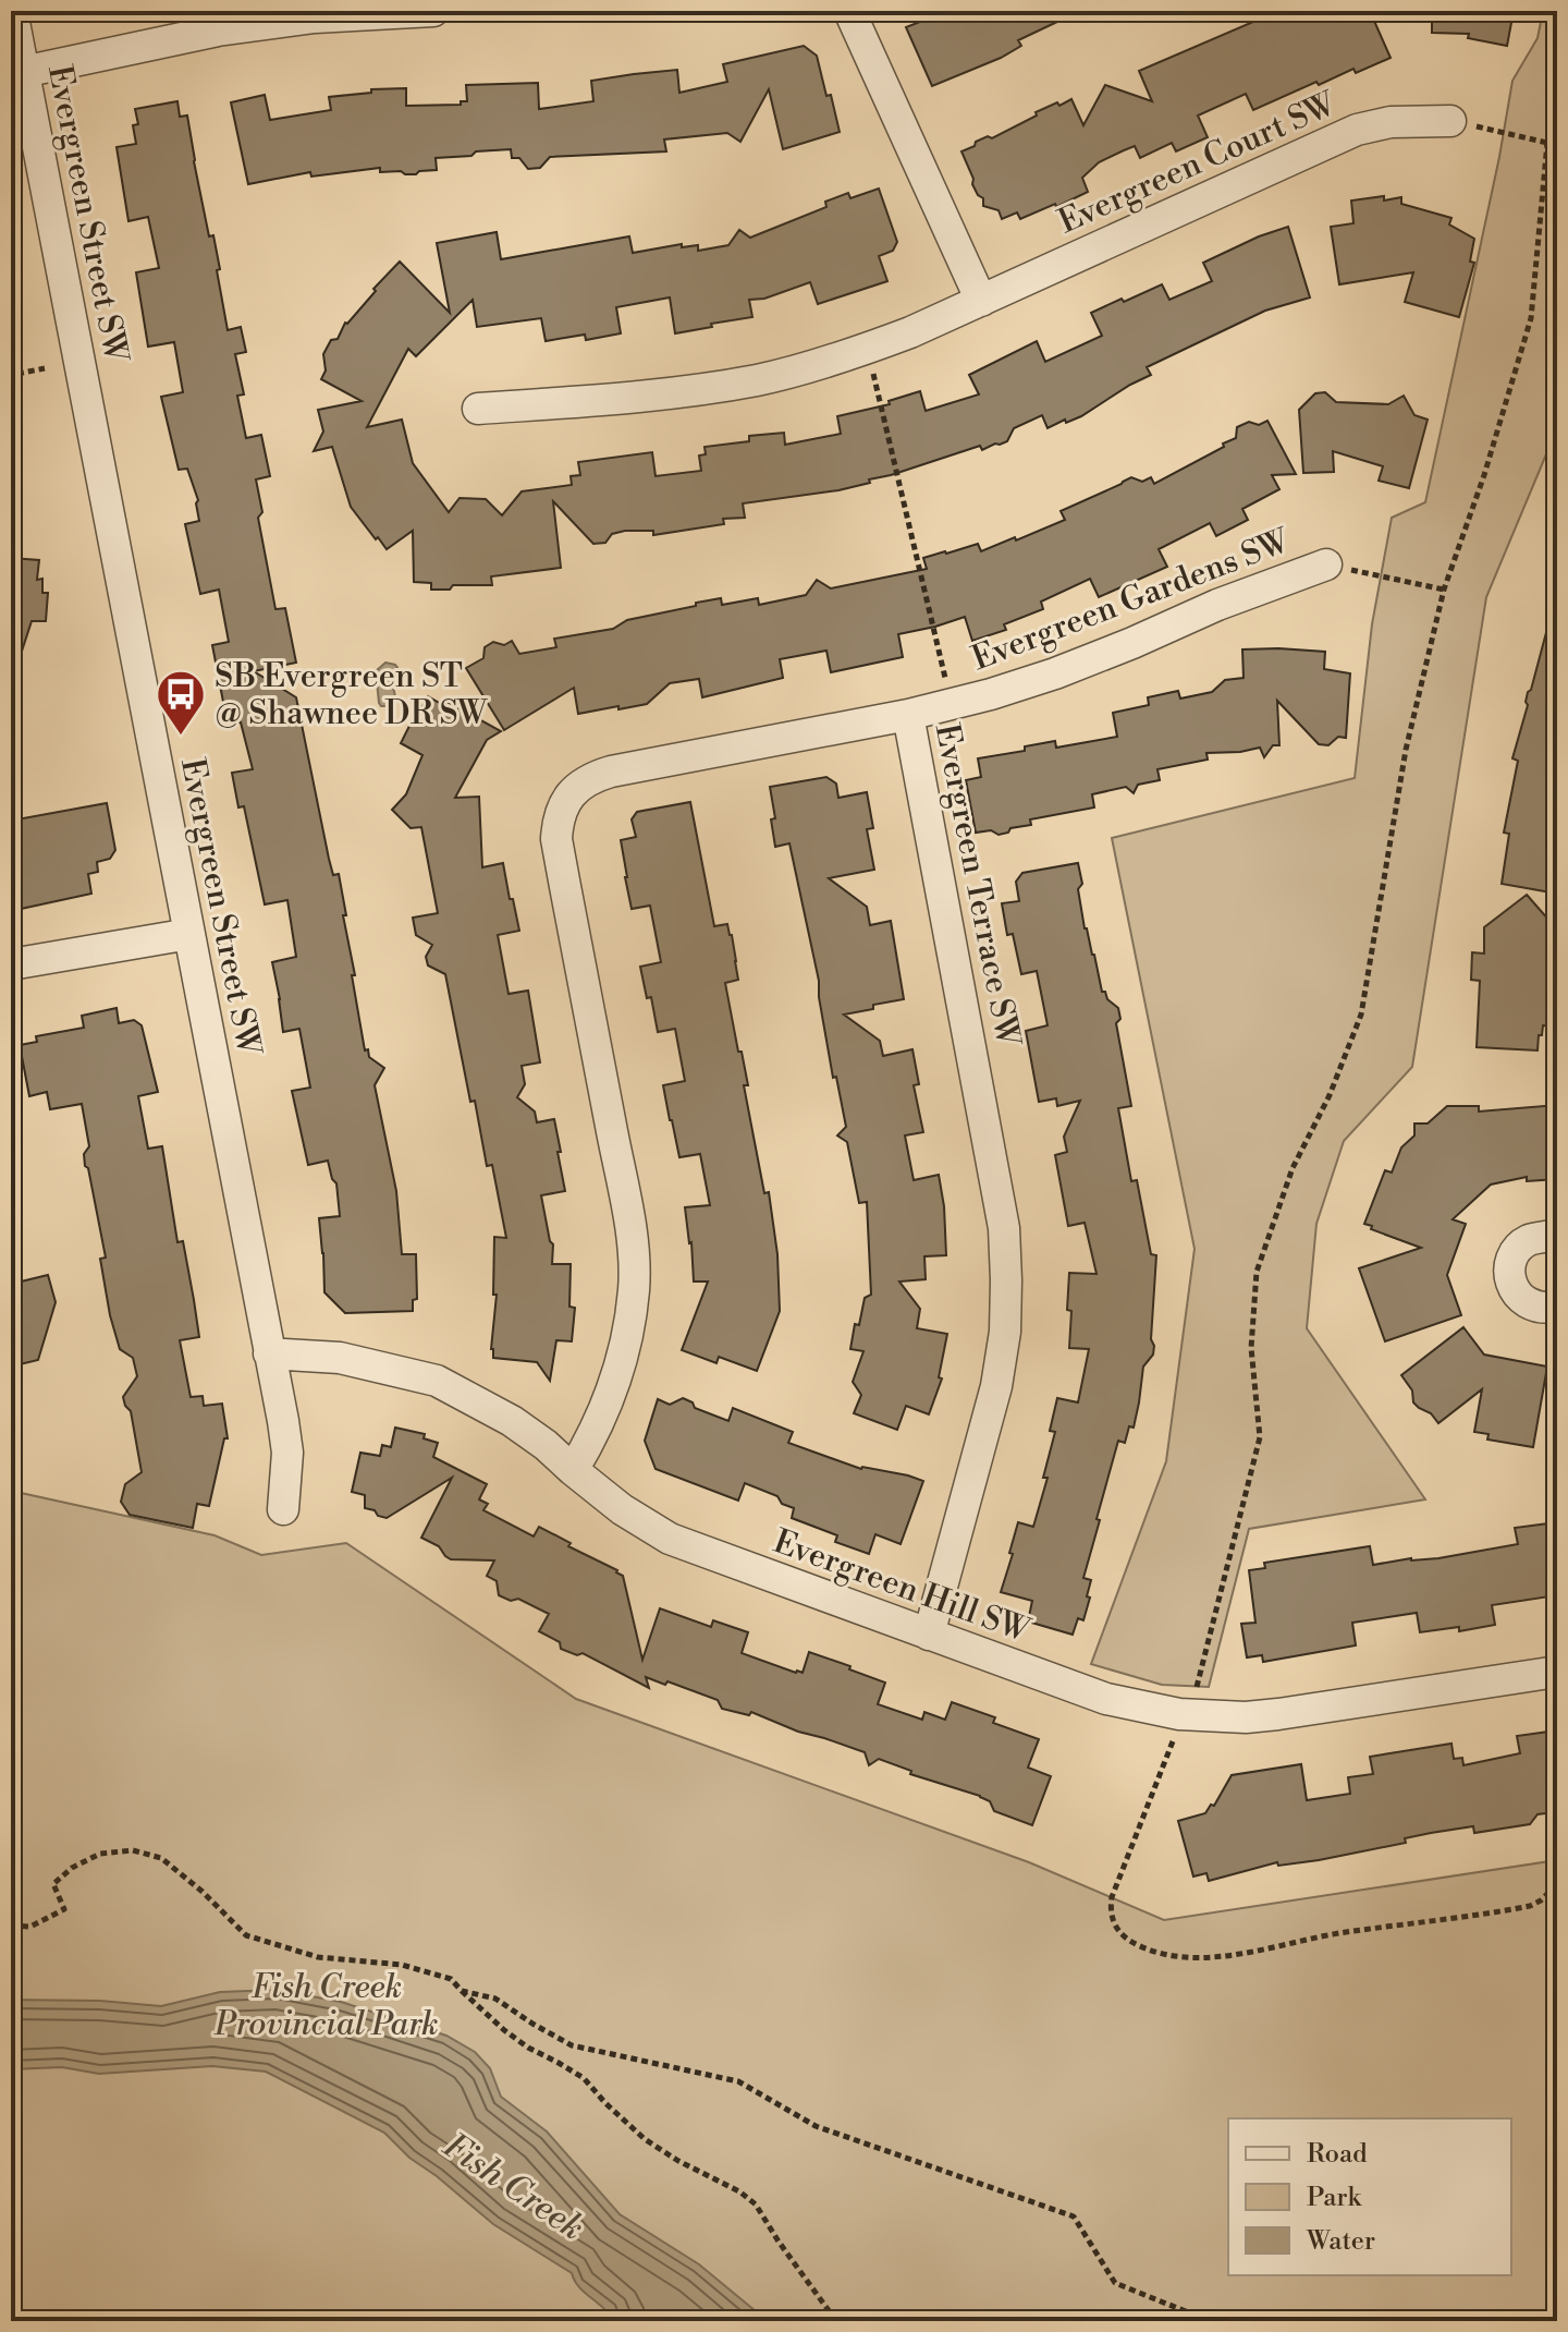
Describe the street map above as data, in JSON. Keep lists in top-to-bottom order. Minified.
{"streets":{"street":["Evergreen Court SW","Evergreen Street SW","Evergreen Gardens SW","Evergreen Terrace SW","Evergreen Hill SW"]},"crossings":[["Evergreen Street SW","Evergreen Hill SW"],["Evergreen Gardens SW","Evergreen Terrace SW"],["Evergreen Terrace SW","Evergreen Hill SW"]],"water":["Fish Creek"],"parks":["Fish Creek Provincial Park"],"places":{"bus stop":["SB Evergreen ST @ Shawnee DR SW"]},"legend":["Road","Park","Water"]}
